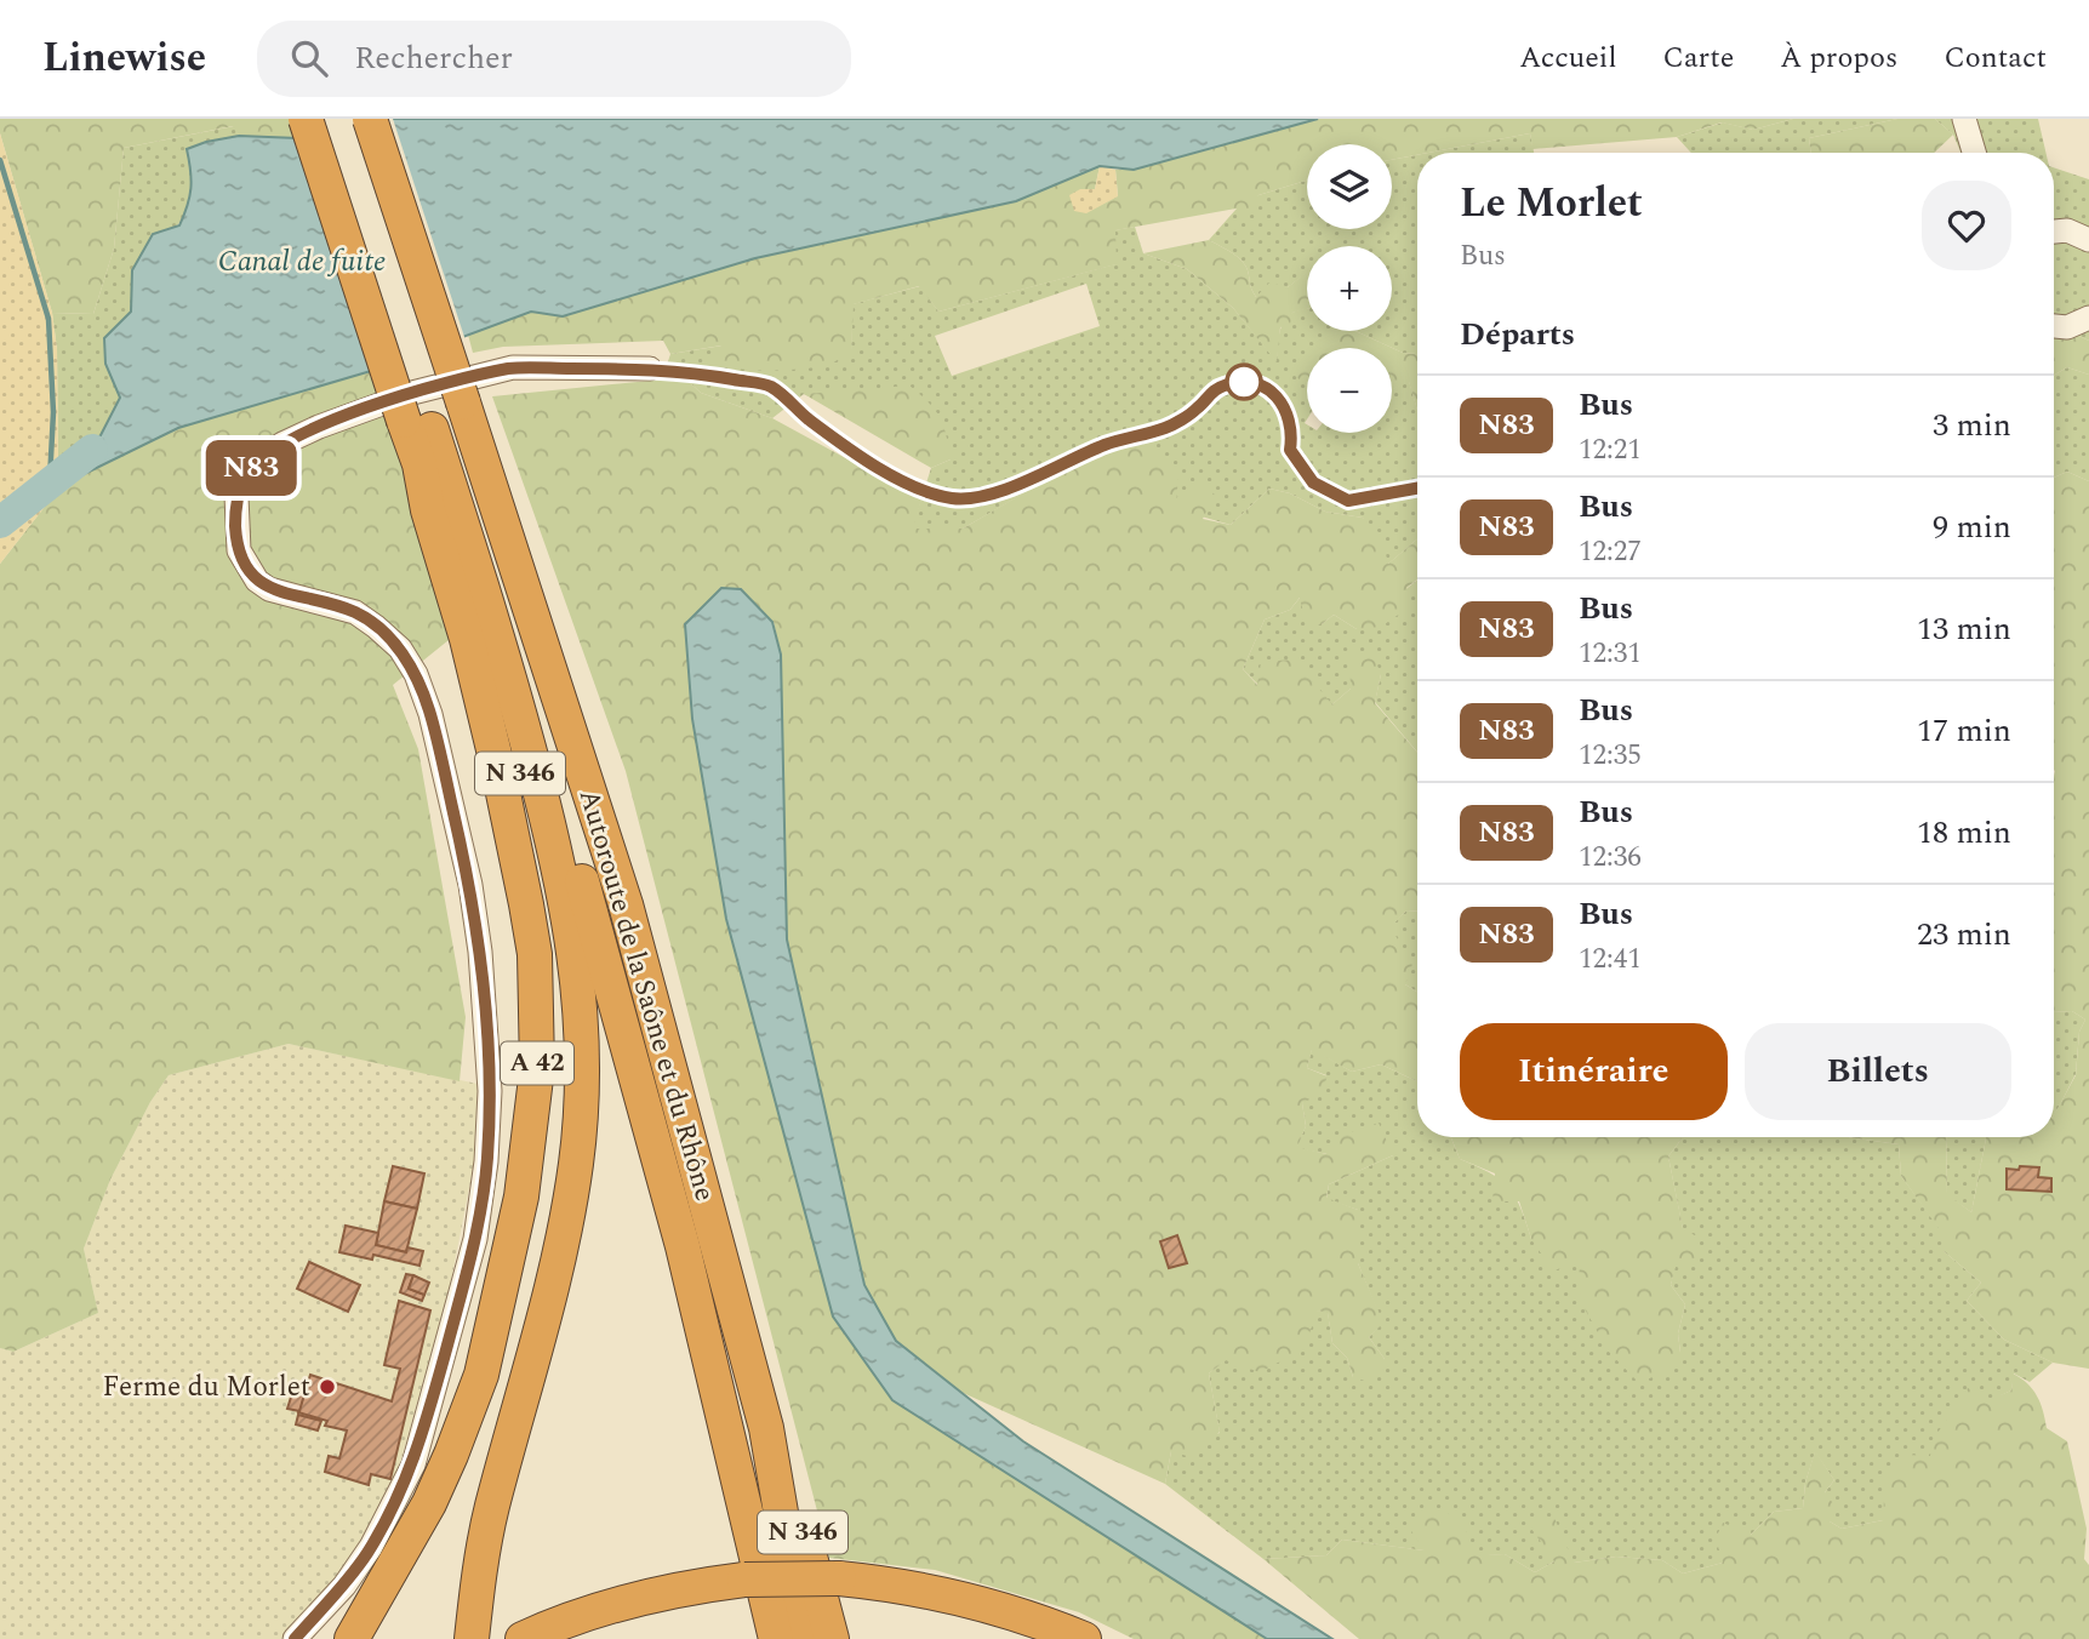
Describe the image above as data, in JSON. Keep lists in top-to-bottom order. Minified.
{"streets":{"highway":["N 346","Autoroute de la Saône et du Rhône","A 42"]},"crossings":[["N 346","Autoroute de la Saône et du Rhône"],["N 346","A 42"]],"water":["Canal de fuite"],"places":["Ferme du Morlet"],"lines":["bus line N83"],"page":{"header":"Linewise","search":"Rechercher","nav":["Accueil","Carte","À propos","Contact"],"on_map":"N83","map_buttons":["+","−"],"heading":[["Le Morlet","Bus"],"Départs"],"list":[{"mark":"N83","name":"Bus","note":"12:21","value":"3 min"},{"mark":"N83","name":"Bus","note":"12:27","value":"9 min"},{"mark":"N83","name":"Bus","note":"12:31","value":"13 min"},{"mark":"N83","name":"Bus","note":"12:35","value":"17 min"},{"mark":"N83","name":"Bus","note":"12:36","value":"18 min"},{"mark":"N83","name":"Bus","note":"12:41","value":"23 min"}],"buttons":["Itinéraire","Billets"]}}
